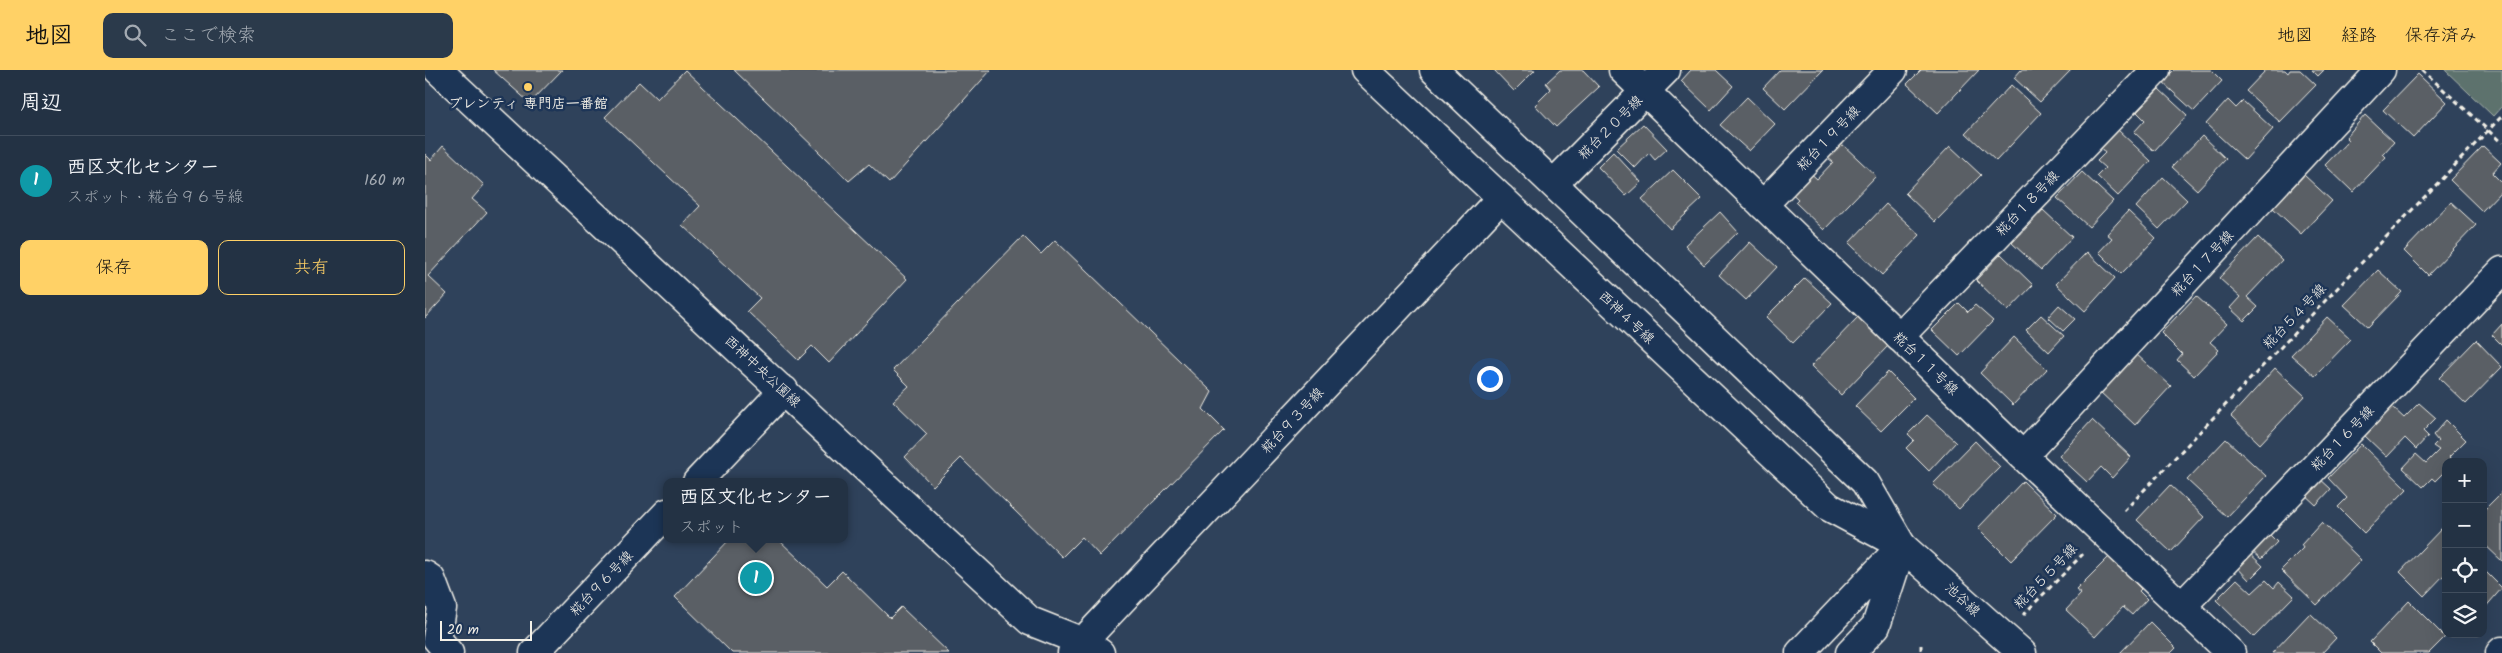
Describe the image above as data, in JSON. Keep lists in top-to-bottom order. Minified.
{"streets":{"street":["糀台２０号線","糀台１９号線","糀台１８号線","糀台１７号線","西神４号線","糀台１１号線","西神中央公園線","糀台９３号線","糀台１６号線","糀台９６号線","池谷線"],"path":["糀台５４号線","糀台５５号線"]},"crossings":[["糀台２０号線","糀台１１号線"],["糀台１９号線","糀台１１号線"],["糀台１８号線","糀台１１号線"],["糀台１７号線","糀台１１号線"],["糀台５４号線","糀台１１号線"],["糀台５４号線","糀台５５号線"],["西神４号線","糀台９３号線"],["西神４号線","池谷線"],["糀台１１号線","糀台１６号線"],["糀台１１号線","糀台５５号線"],["西神中央公園線","糀台９３号線"],["糀台５５号線","池谷線"]],"places":["プレンティ 専門店一番館"],"scale_bar":"20 m","page":{"header":"地図","search":"ここで検索","nav":["地図","経路","保存済み"],"heading":"周辺","list":[{"mark":"1","name":"西区文化センター","note":"スポット · 糀台９６号線","value":"160 m"}],"buttons":["保存","共有"],"map_buttons":["+","−"],"popup":["西区文化センター","スポット"],"pins":"1","scale":"20 m"}}
